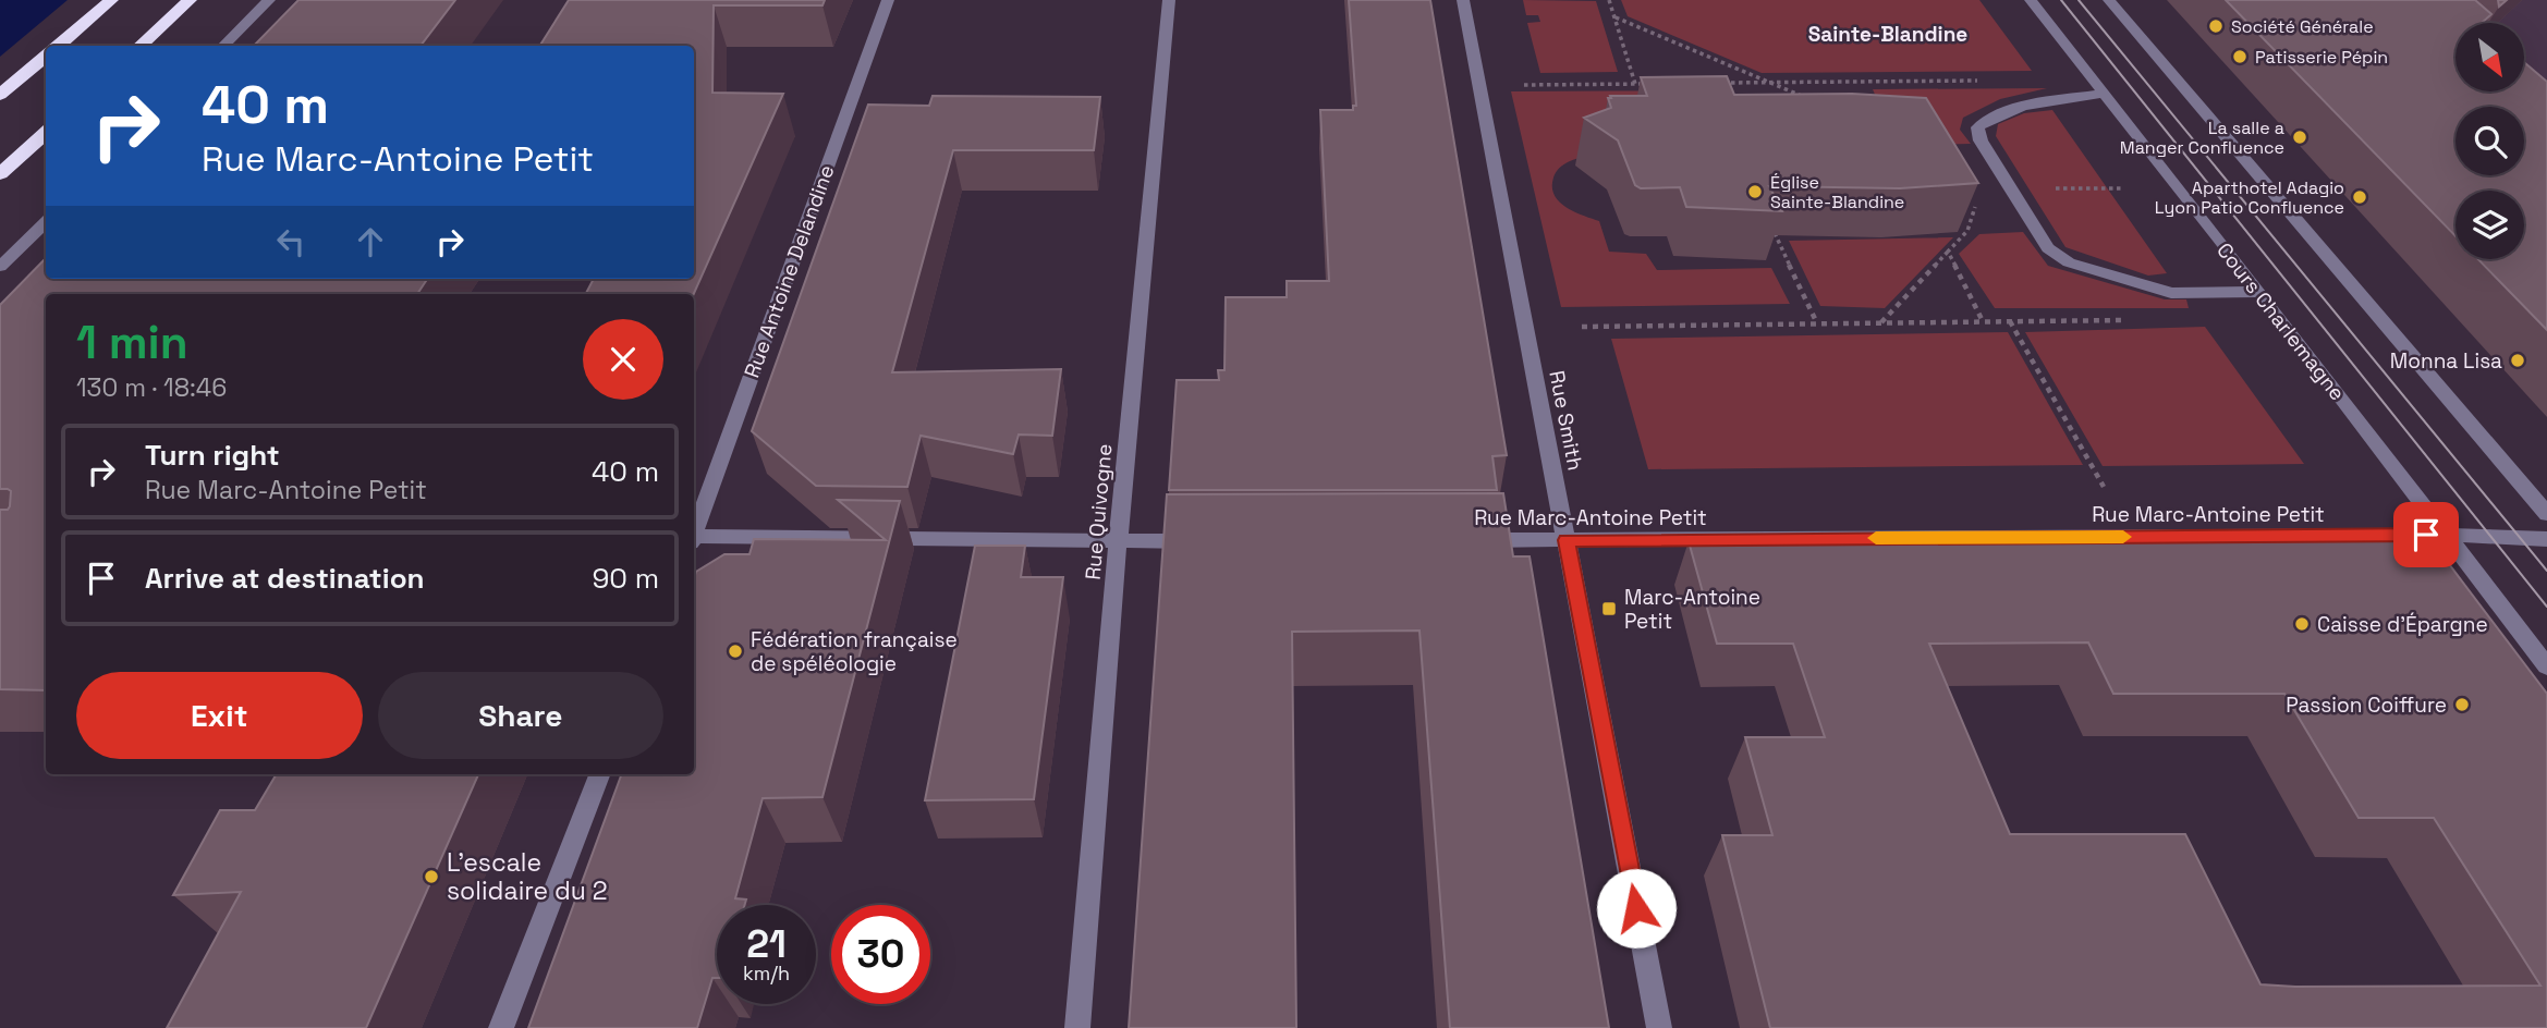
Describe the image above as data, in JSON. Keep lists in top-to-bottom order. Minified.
{"streets":{"street":["Rue Antoine Delandine","Cours Charlemagne","Rue Smith","Rue Quivogne","Rue Marc-Antoine Petit"]},"crossings":[["Cours Charlemagne","Rue Marc-Antoine Petit"],["Rue Smith","Rue Marc-Antoine Petit"]],"districts":["Sainte-Blandine"],"places":{"other":["Société Générale","Patisserie Pépin","La salle a Manger Confluence","Église Sainte-Blandine","Aparthotel Adagio Lyon Patio Confluence","Monna Lisa","Caisse d'Épargne","Fédération française de spéléologie","Passion Coiffure","L'escale solidaire du 2"],"transit":["Marc-Antoine Petit"]},"north":"bottom right","page":{"turn":["40 m","Rue Marc-Antoine Petit"],"heading":["1 min","130 m · 18:46"],"list":[{"name":"Turn right","note":"Rue Marc-Antoine Petit","value":"40 m"},{"name":"Arrive at destination","value":"90 m"}],"buttons":["Exit","Share"],"speed":"21 km/h","limit":"30"}}
